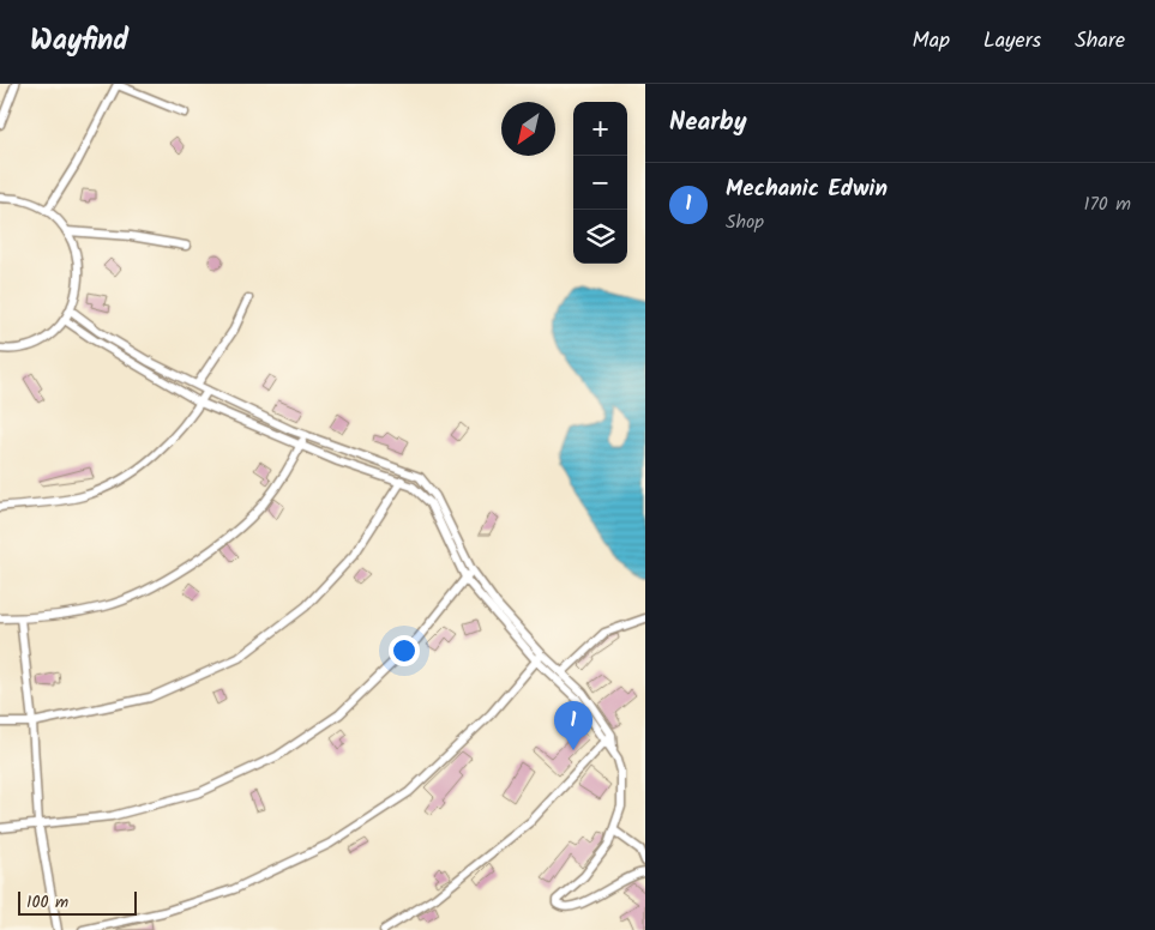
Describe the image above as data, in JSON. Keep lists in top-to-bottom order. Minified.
{"scale_bar":"100 m","north":"bottom left","page":{"header":"Wayfind","nav":["Map","Layers","Share"],"heading":"Nearby","map_buttons":["+","−"],"list":[{"mark":"1","name":"Mechanic Edwin","note":"Shop","value":"170 m"}],"pins":"1","scale":"100 m"}}
